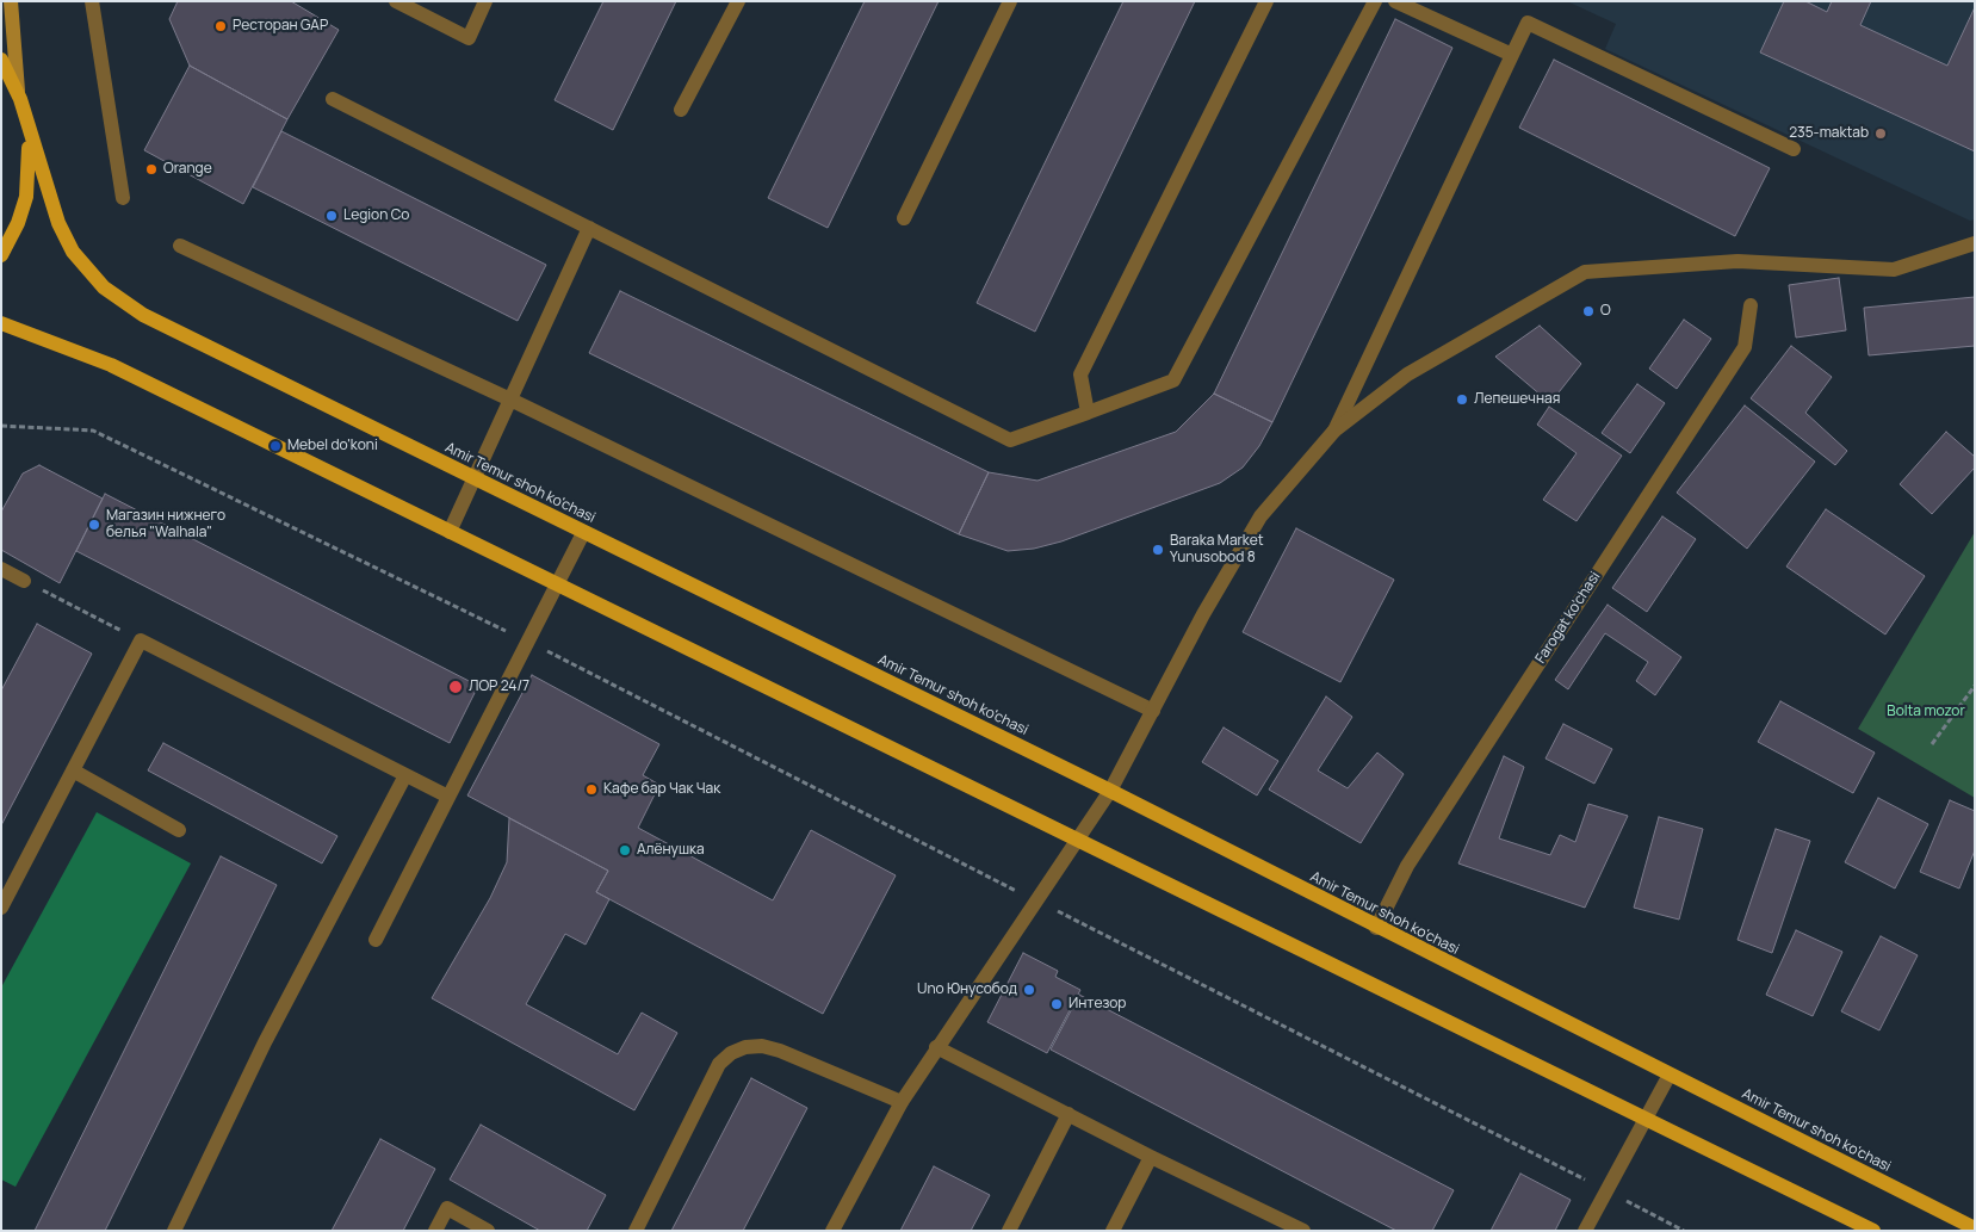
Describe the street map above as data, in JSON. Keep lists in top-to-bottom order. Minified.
{"streets":{"main road":["Amir Temur shoh ko'chasi"],"street":["Farogat ko'chasi"]},"crossings":[["Amir Temur shoh ko'chasi","Farogat ko'chasi"]],"parks":["Bolta mozor"],"places":["Ресторан GAP","235-maktab","Orange","Legion Co","О","Лепешечная","Mebel do'koni","Магазин нижнего белья \"Walhala\"","Baraka Market Yunusobod 8","ЛОР 24/7","Кафе бар Чак Чак","Алёнушка","Uno Юнусобод","Интезор"]}
